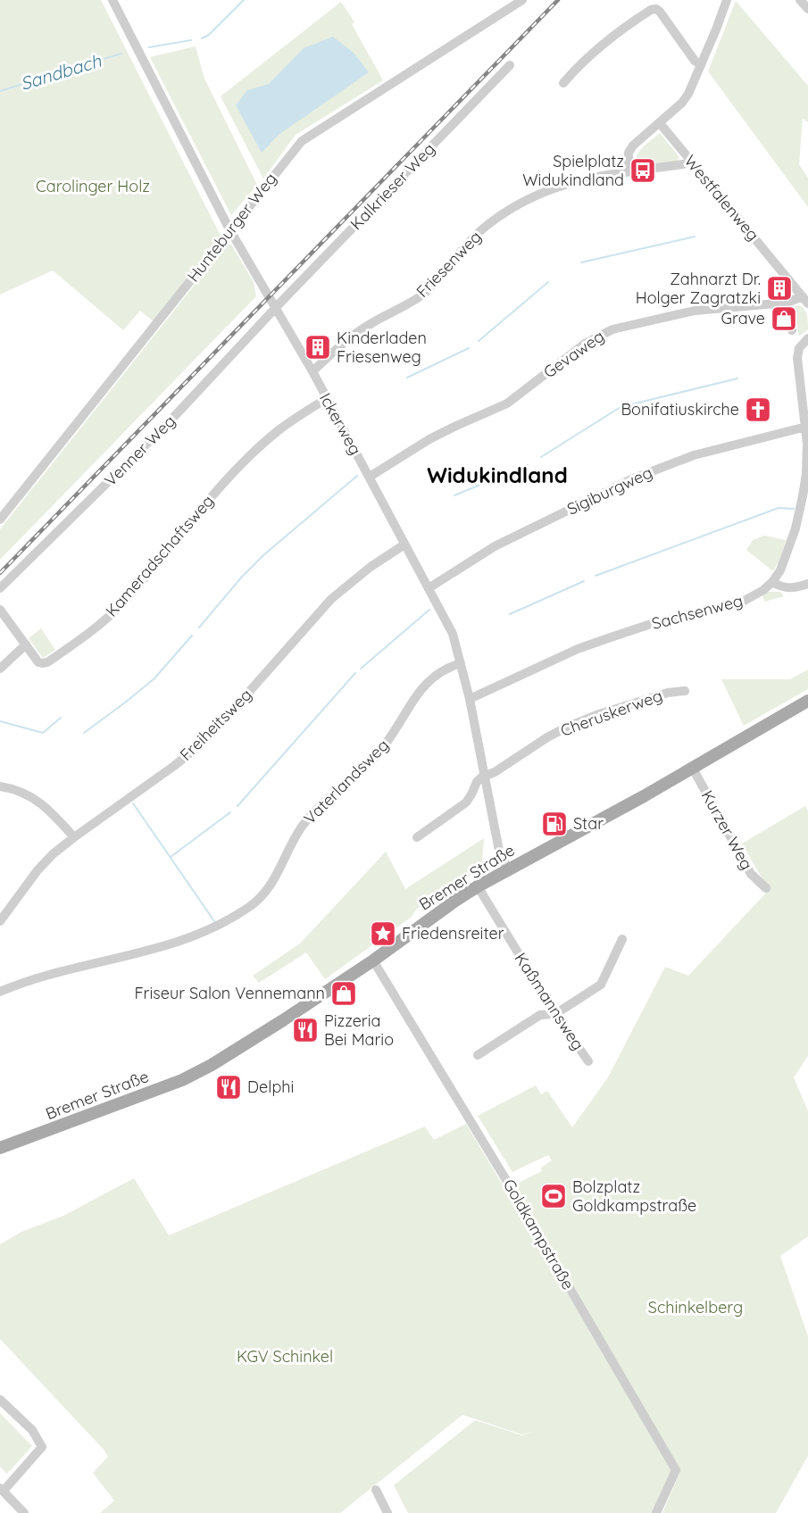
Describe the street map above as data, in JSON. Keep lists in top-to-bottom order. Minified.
{"streets":{"main road":["Bremer Straße"],"street":["Kalkrieser Weg","Westfalenweg","Hunteburger Weg","Friesenweg","Gevaweg","Ickerweg","Venner Weg","Sigiburgweg","Kameradschaftsweg","Sachsenweg","Cheruskerweg","Freiheitsweg","Vaterlandsweg","Kurzer Weg","Kaßmannsweg","Goldkampstraße"]},"crossings":[["Kalkrieser Weg","Ickerweg"],["Kalkrieser Weg","Venner Weg"],["Westfalenweg","Friesenweg"],["Westfalenweg","Gevaweg"],["Hunteburger Weg","Ickerweg"],["Friesenweg","Ickerweg"],["Gevaweg","Ickerweg"],["Ickerweg","Venner Weg"],["Ickerweg","Sigiburgweg"],["Ickerweg","Kameradschaftsweg"],["Ickerweg","Sachsenweg"],["Ickerweg","Cheruskerweg"],["Ickerweg","Freiheitsweg"],["Ickerweg","Vaterlandsweg"],["Ickerweg","Bremer Straße"],["Sigiburgweg","Sachsenweg"],["Kurzer Weg","Bremer Straße"],["Bremer Straße","Kaßmannsweg"],["Bremer Straße","Goldkampstraße"]],"districts":["Widukindland"],"water":["Sandbach"],"parks":["Carolinger Holz","Schinkelberg","KGV Schinkel"],"places":{"bus stop":["Spielplatz Widukindland"],"building":["Zahnarzt Dr. Holger Zagratzki","Kinderladen Friesenweg"],"shop":["Grave","Friseur Salon Vennemann"],"church":["Bonifatiuskirche"],"fuel station":["Star"],"place":["Friedensreiter"],"restaurant":["Pizzeria Bei Mario","Delphi"],"sports":["Bolzplatz Goldkampstraße"]}}
